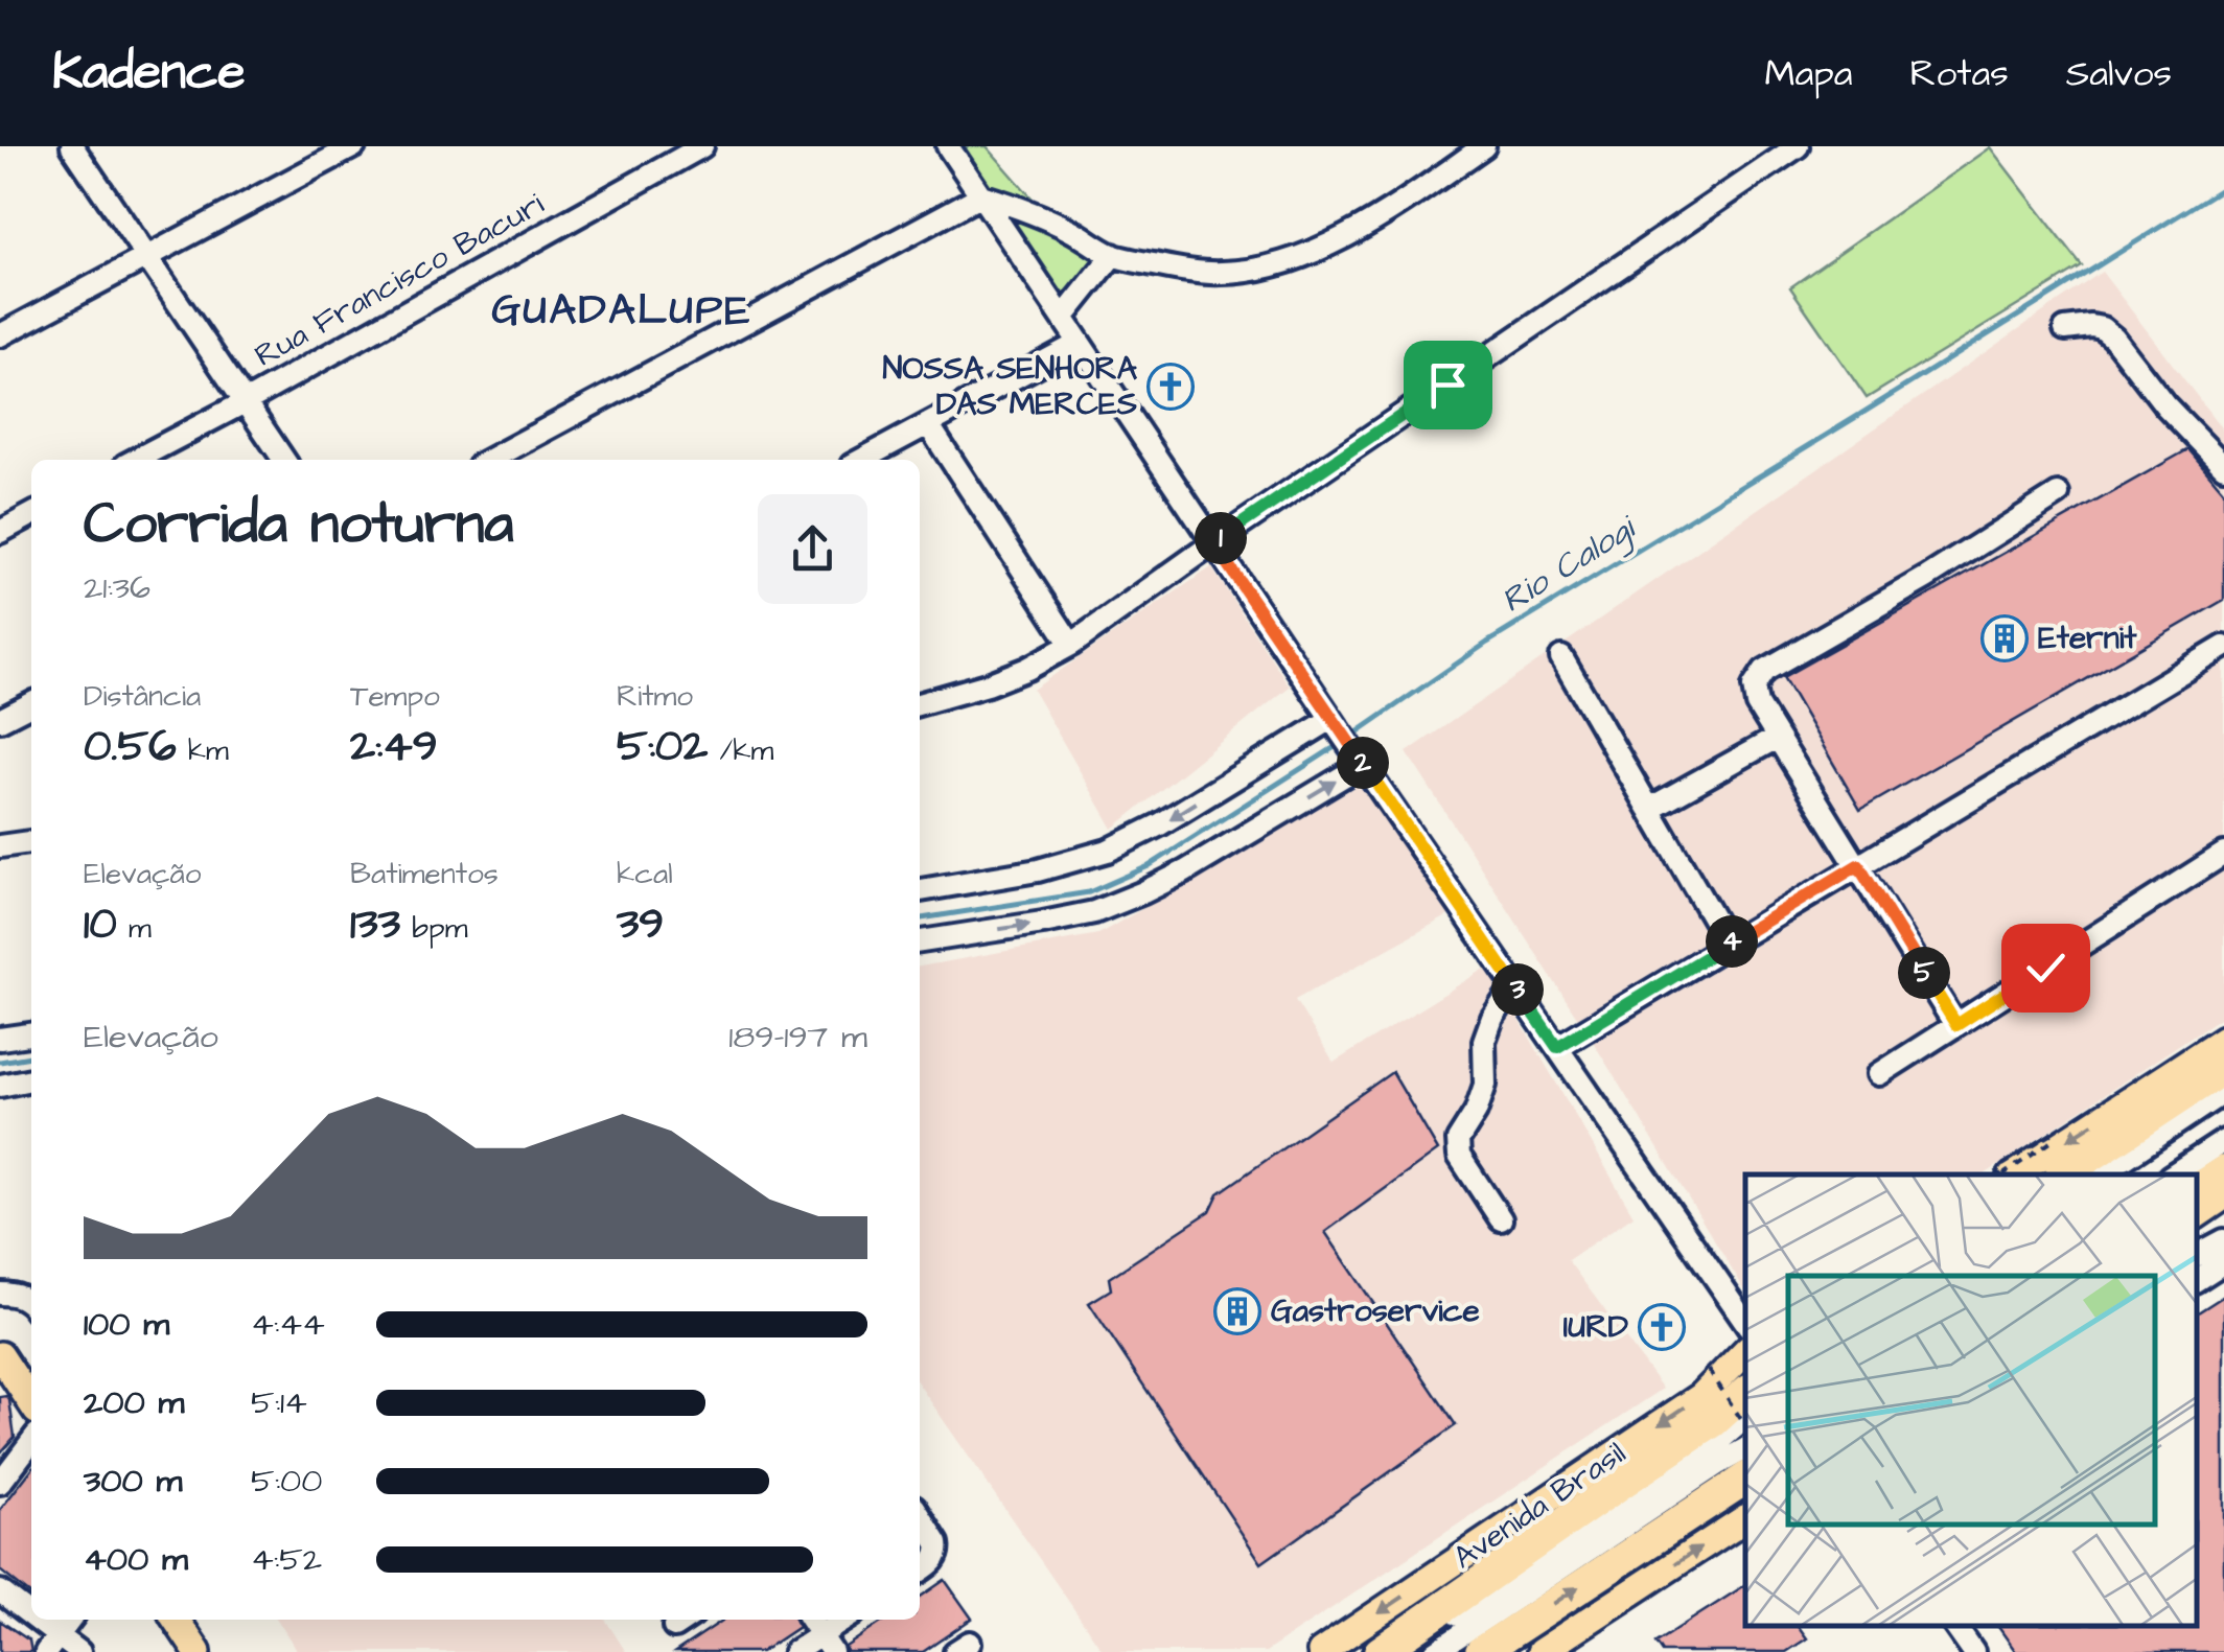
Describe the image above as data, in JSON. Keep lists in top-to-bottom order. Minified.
{"streets":{"highway":["Avenida Brasil"],"street":["Rua Francisco Bacuri"]},"districts":["GUADALUPE"],"water":["Rio Calogi"],"places":{"church":["NOSSA SENHORA DAS MERCES","IURD"],"building":["Eternit","Gastroservice"]},"page":{"header":"Kadence","nav":["Mapa","Rotas","Salvos"],"heading":["Corrida noturna","21:36"],"pins":["1","2","4","5","3"],"stats":[["Distância","0.56 km"],["Tempo","2:49"],["Ritmo","5:02 /km"],["Elevação","10 m"],["Batimentos","133 bpm"],["kcal","39"]],"chart":["Elevação","189–197 m"],"list":[{"name":"100 m","note":"4:44"},{"name":"200 m","note":"5:14"},{"name":"300 m","note":"5:00"},{"name":"400 m","note":"4:52"}]}}
